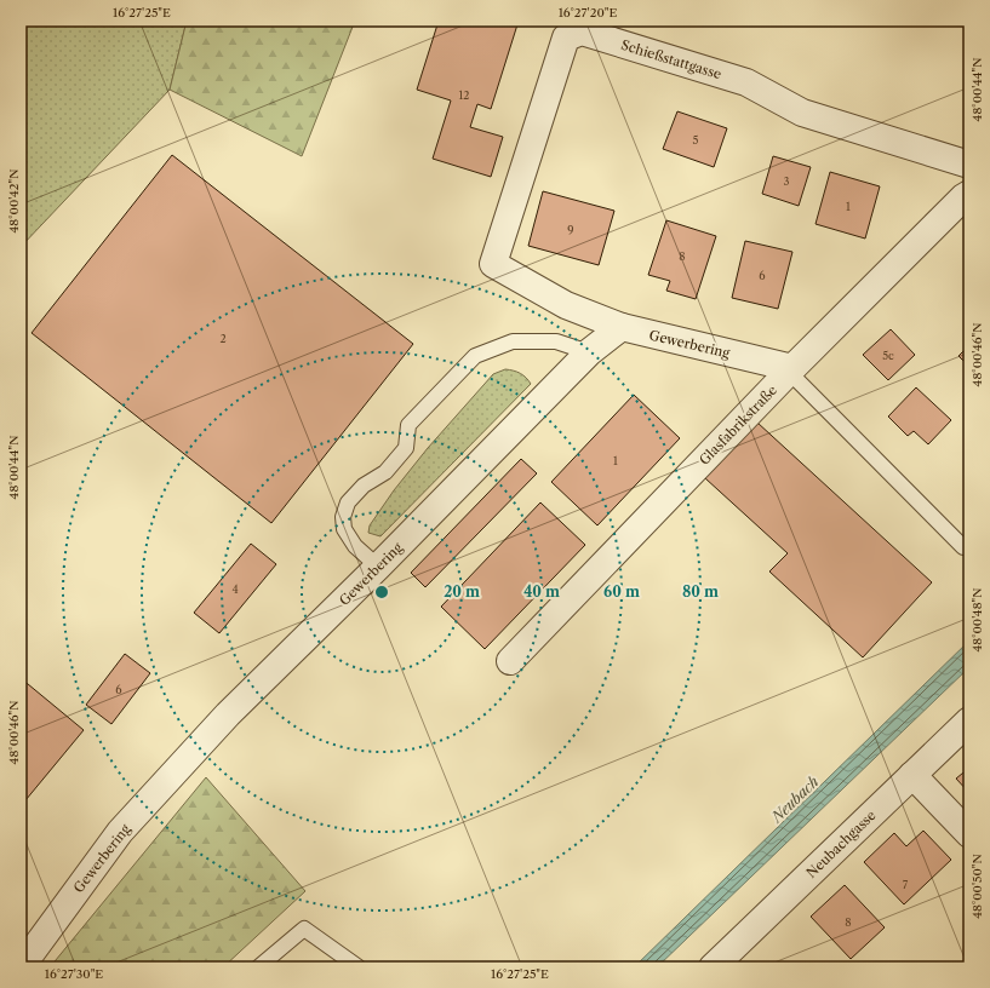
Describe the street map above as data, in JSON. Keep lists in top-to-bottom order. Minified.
{"streets":{"street":["Schießstattgasse","Gewerbering","Glasfabrikstraße","Neubachgasse"]},"crossings":[["Schießstattgasse","Gewerbering"],["Gewerbering","Glasfabrikstraße"]],"water":["Neubach"],"house_numbers":["12","5","3","1","9","8","6","2","5c","1","4","6","7","8"],"coordinates":["16°27'25\"E","16°27'20\"E","48°00'44\"N","48°00'42\"N","48°00'46\"N","48°00'48\"N","48°00'50\"N","16°27'30\"E"],"rings":["20 m","40 m","60 m","80 m"]}
